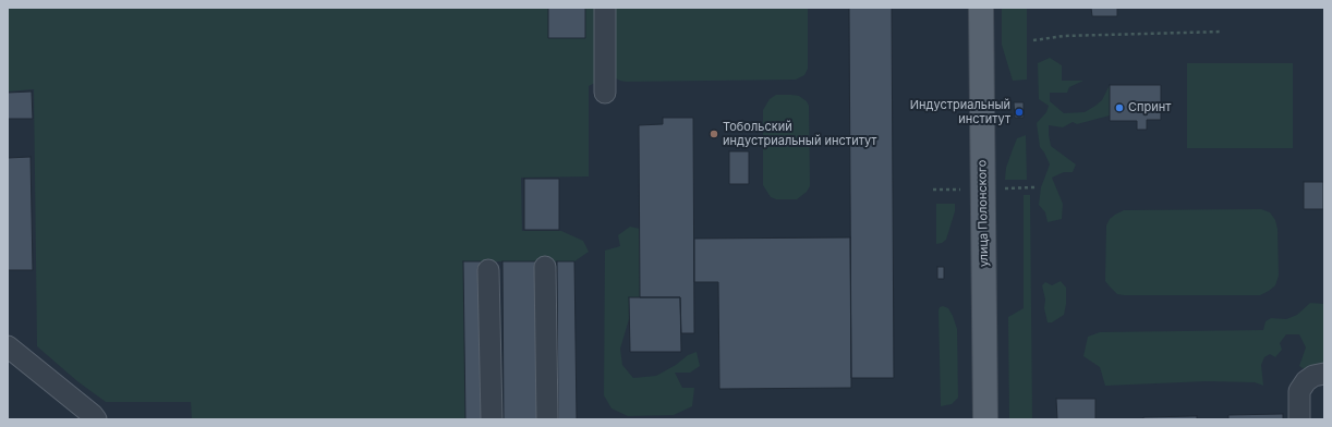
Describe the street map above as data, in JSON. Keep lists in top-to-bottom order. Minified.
{"streets":{"main road":["улица Полонского"]},"places":["Спринт","Индустриальный институт","Тобольский индустриальный институт"]}
